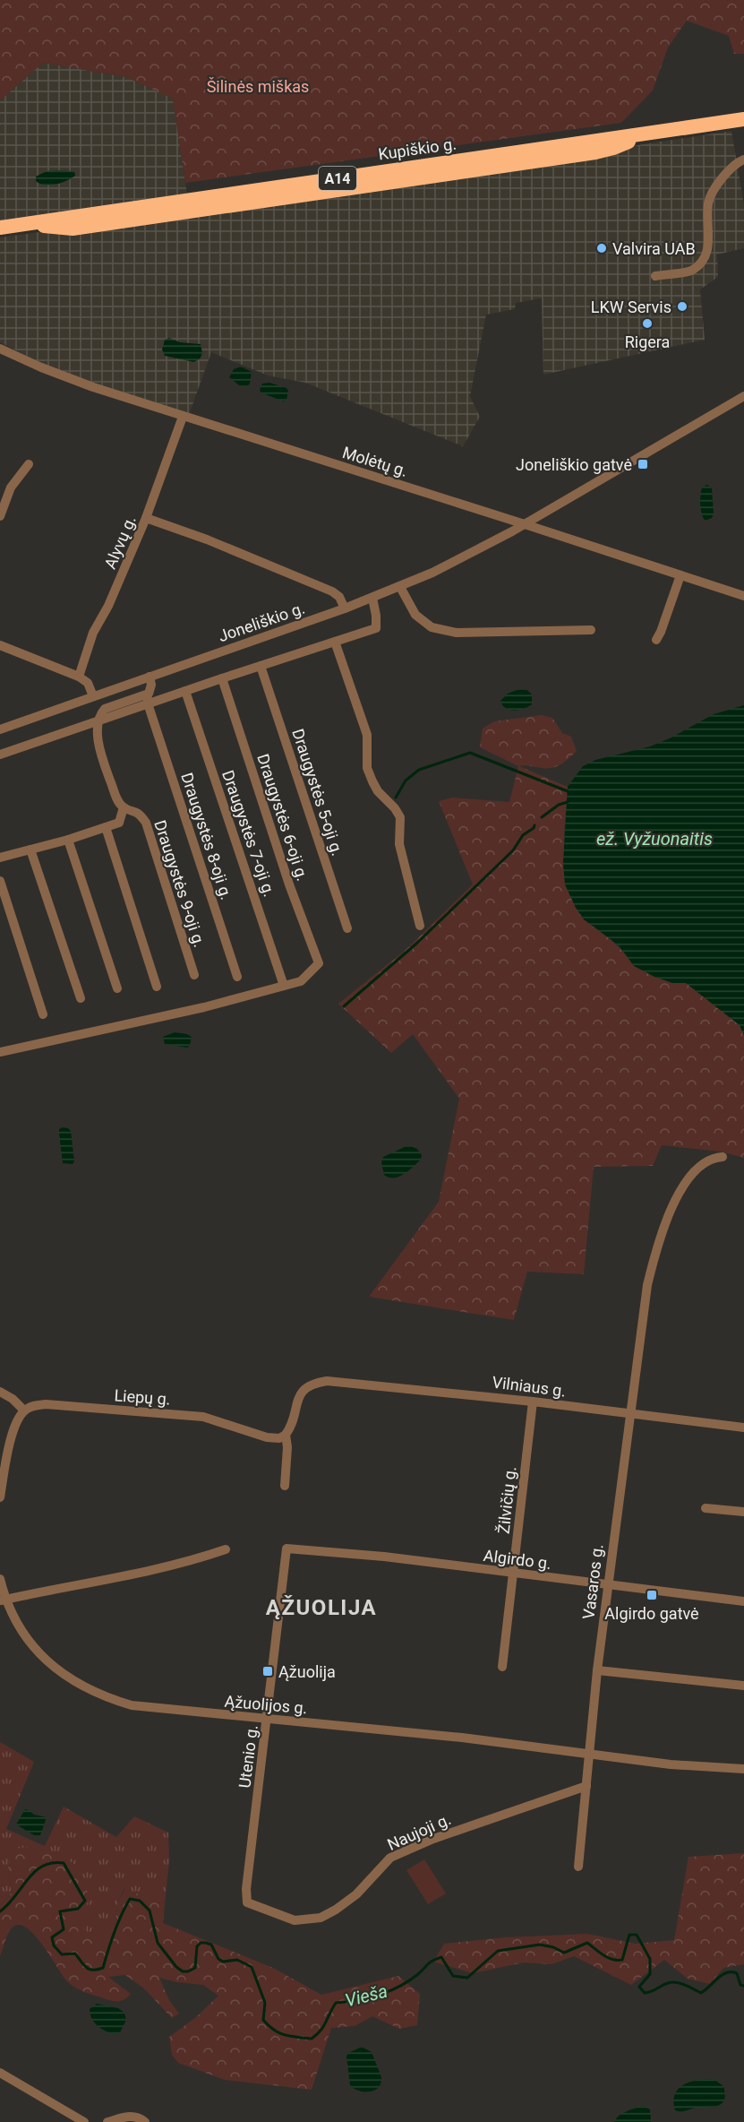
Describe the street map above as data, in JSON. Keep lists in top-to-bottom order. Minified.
{"streets":{"highway":["Kupiškio g.","A14"],"street":["Molėtų g.","Alyvų g.","Joneliškio g.","Draugystės 5-oji g.","Draugystės 6-oji g.","Draugystės 7-oji g.","Draugystės 8-oji g.","Draugystės 9-oji g.","Vilniaus g.","Liepų g.","Žilvičių g.","Algirdo g.","Vasaros g.","Ąžuolijos g.","Utenio g.","Naujoji g."]},"crossings":[["Molėtų g.","Alyvų g."],["Molėtų g.","Joneliškio g."],["Draugystės 6-oji g.","Draugystės 7-oji g."],["Vilniaus g.","Liepų g."],["Vilniaus g.","Žilvičių g."],["Vilniaus g.","Vasaros g."],["Žilvičių g.","Algirdo g."],["Algirdo g.","Vasaros g."],["Algirdo g.","Utenio g."],["Vasaros g.","Ąžuolijos g."],["Vasaros g.","Naujoji g."],["Ąžuolijos g.","Utenio g."],["Utenio g.","Naujoji g."]],"districts":["ĄŽUOLIJA"],"water":["ež. Vyžuonaitis","Vieša"],"parks":["Šilinės miškas"],"places":{"other":["Valvira UAB","LKW Servis","Rigera"],"transit":["Joneliškio gatvė","Algirdo gatvė","Ąžuolija"]}}
